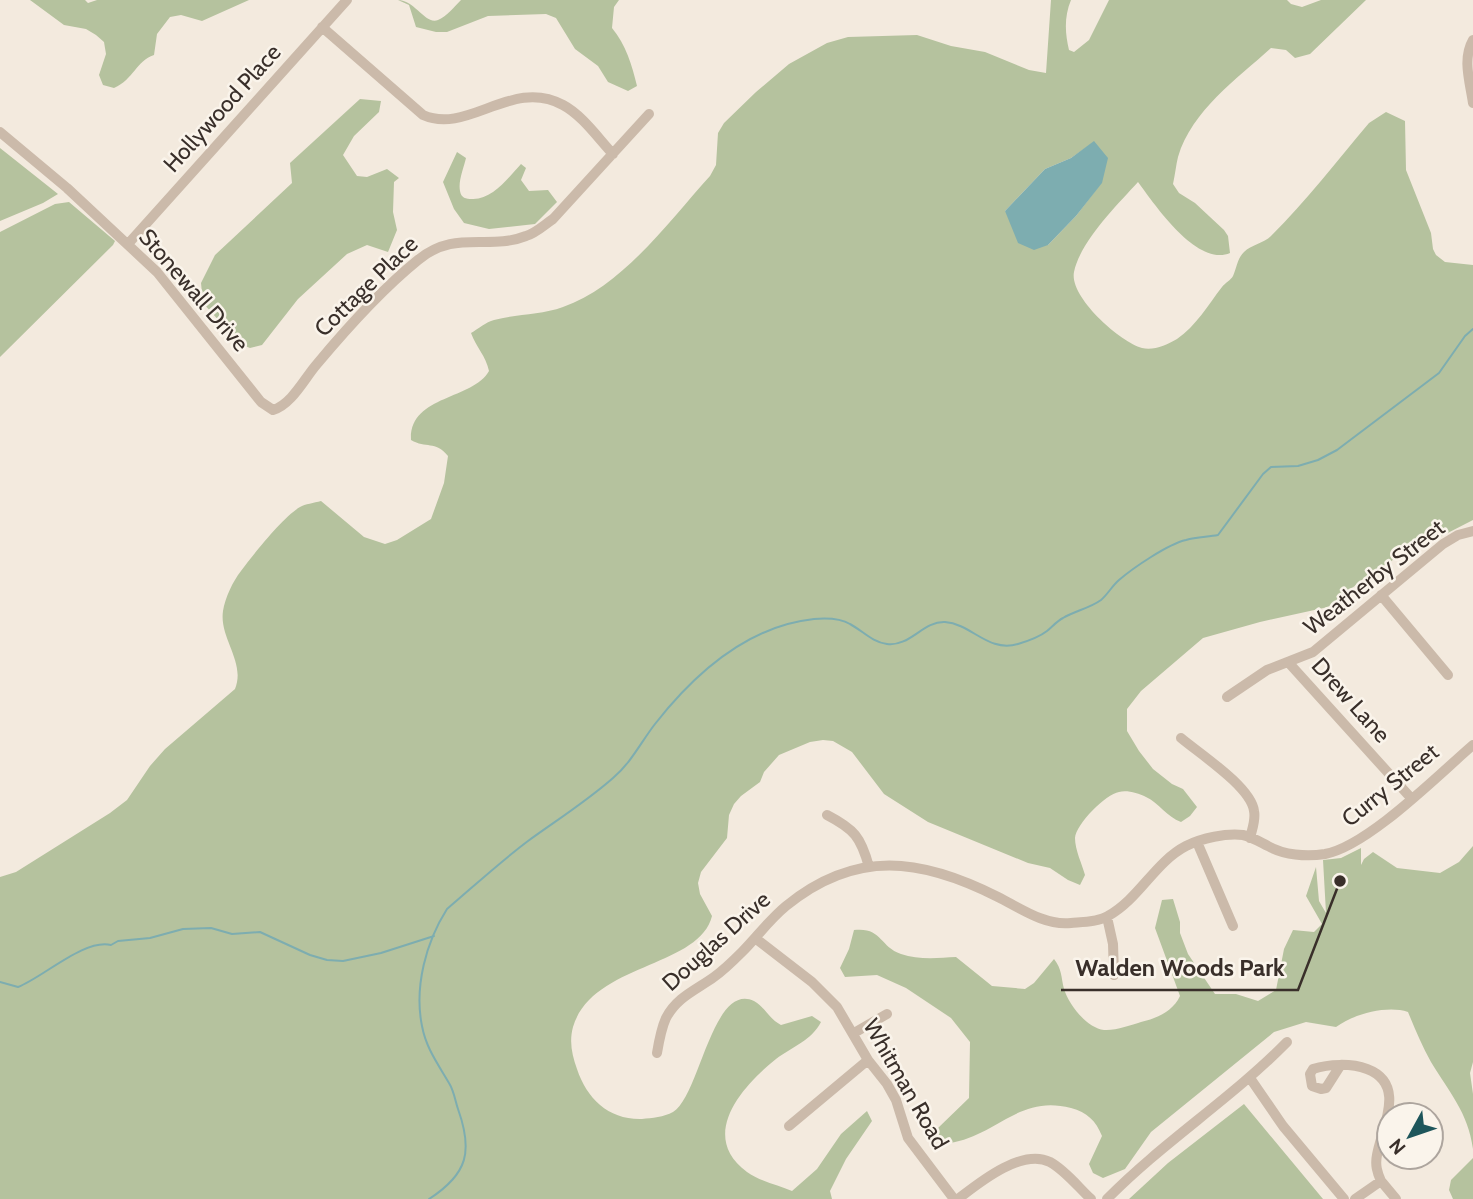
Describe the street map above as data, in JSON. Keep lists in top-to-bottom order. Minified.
{"streets":{"street":["Hollywood Place","Cottage Place","Stonewall Drive","Weatherby Street","Drew Lane","Curry Street","Douglas Drive","Whitman Road"]},"crossings":[["Hollywood Place","Stonewall Drive"],["Cottage Place","Stonewall Drive"],["Weatherby Street","Drew Lane"],["Drew Lane","Curry Street"],["Douglas Drive","Whitman Road"]],"places":["Walden Woods Park"],"north":"bottom left"}
